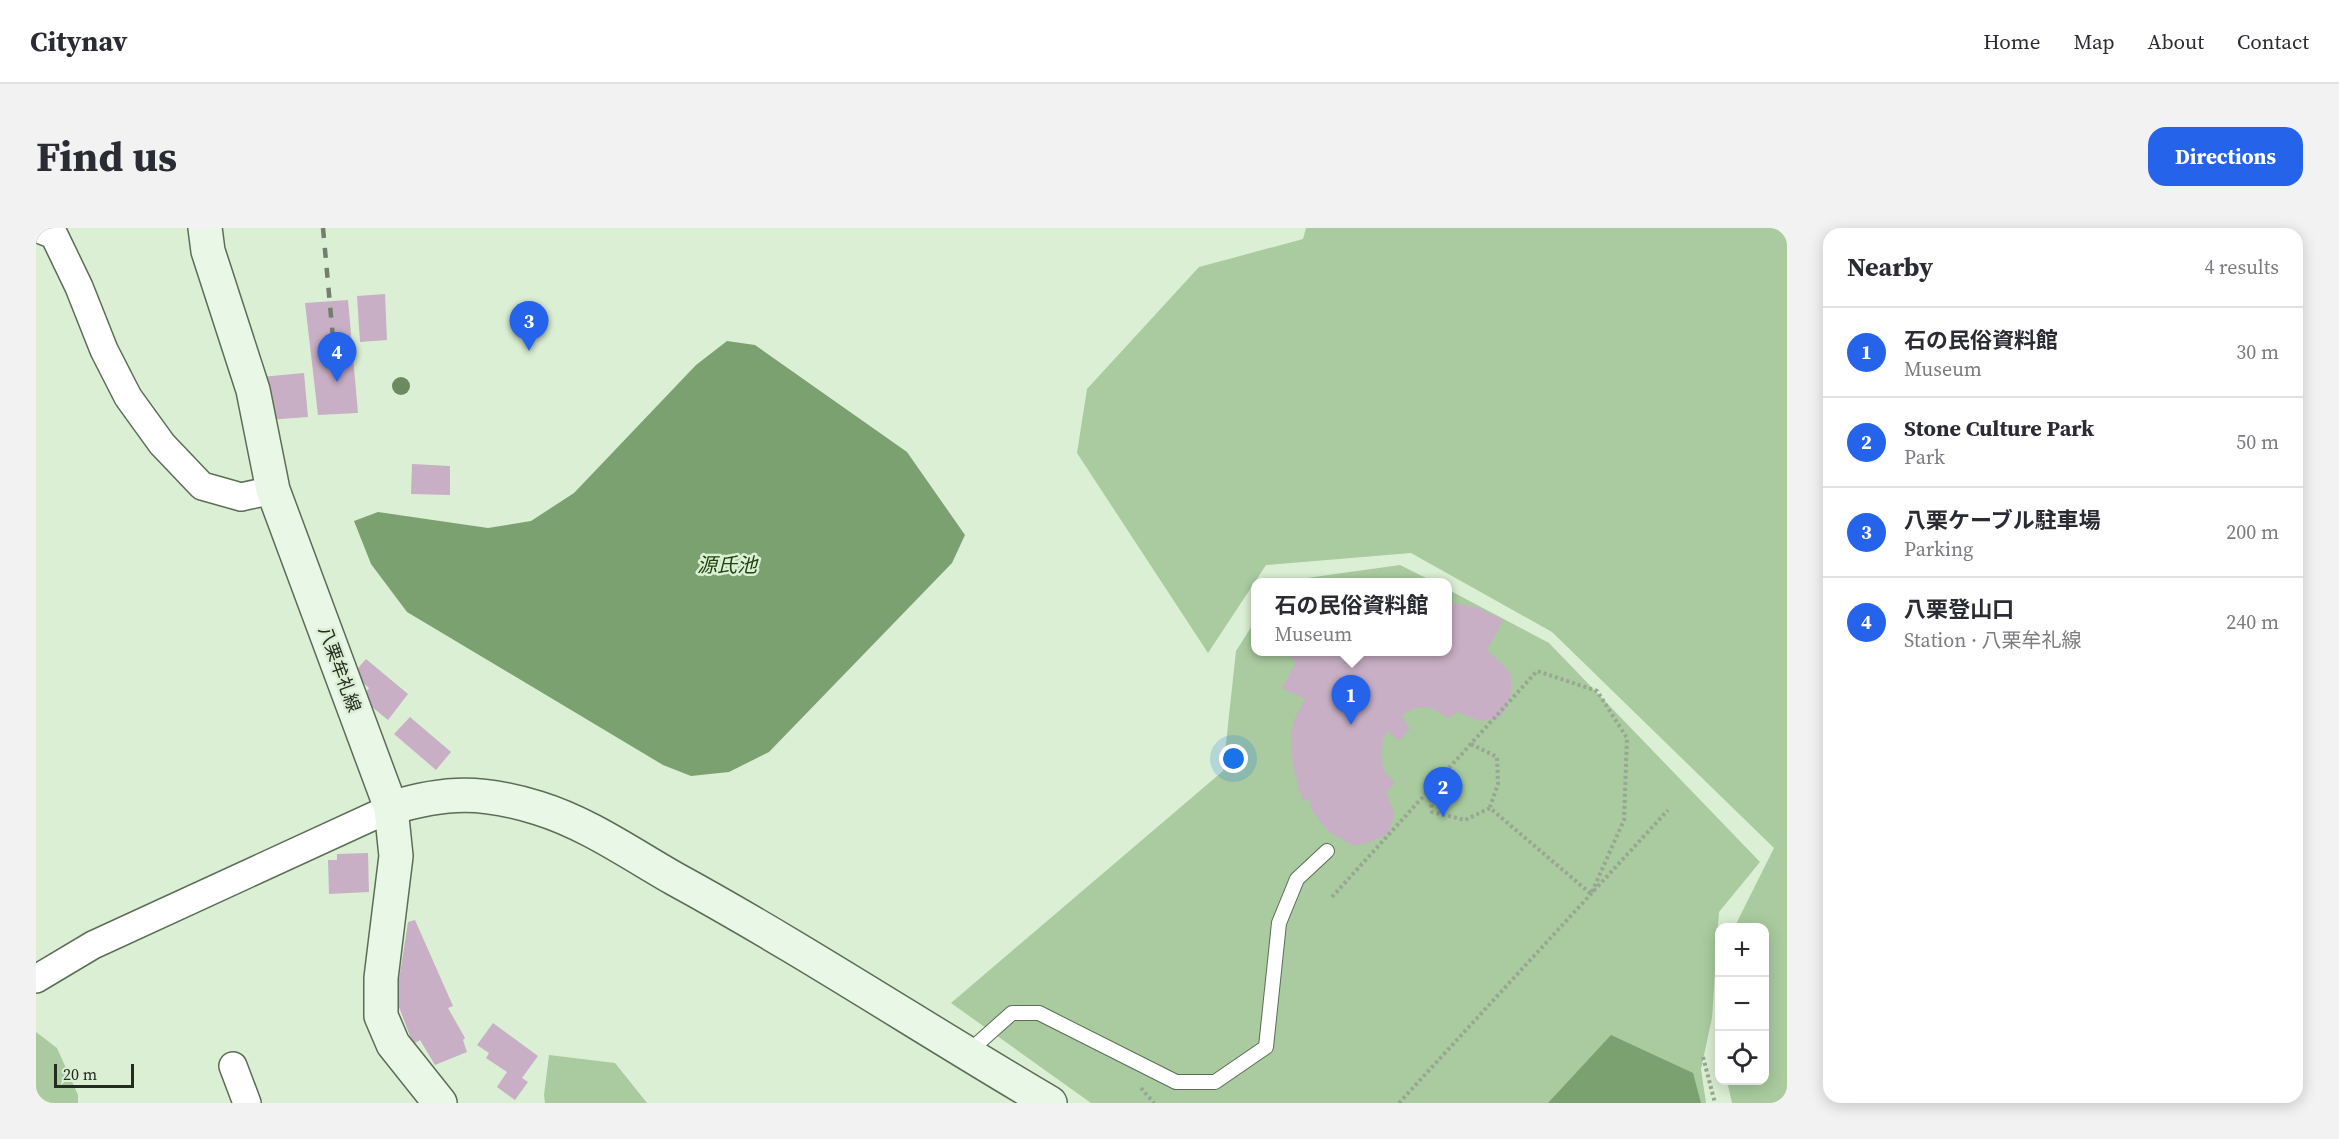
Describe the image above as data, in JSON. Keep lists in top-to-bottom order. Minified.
{"streets":{"main road":["八栗牟礼線"]},"water":["源氏池"],"scale_bar":"20 m","page":{"header":"Citynav","nav":["Home","Map","About","Contact"],"title":"Find us","buttons":"Directions","heading":["Nearby","4 results"],"pins":["3","4","1","2"],"list":[{"mark":"1","name":"石の民俗資料館","note":"Museum","value":"30 m"},{"mark":"2","name":"Stone Culture Park","note":"Park","value":"50 m"},{"mark":"3","name":"八栗ケーブル駐車場","note":"Parking","value":"200 m"},{"mark":"4","name":"八栗登山口","note":"Station · 八栗牟礼線","value":"240 m"}],"popup":["石の民俗資料館","Museum"],"map_buttons":["+","−"],"scale":"20 m"}}
